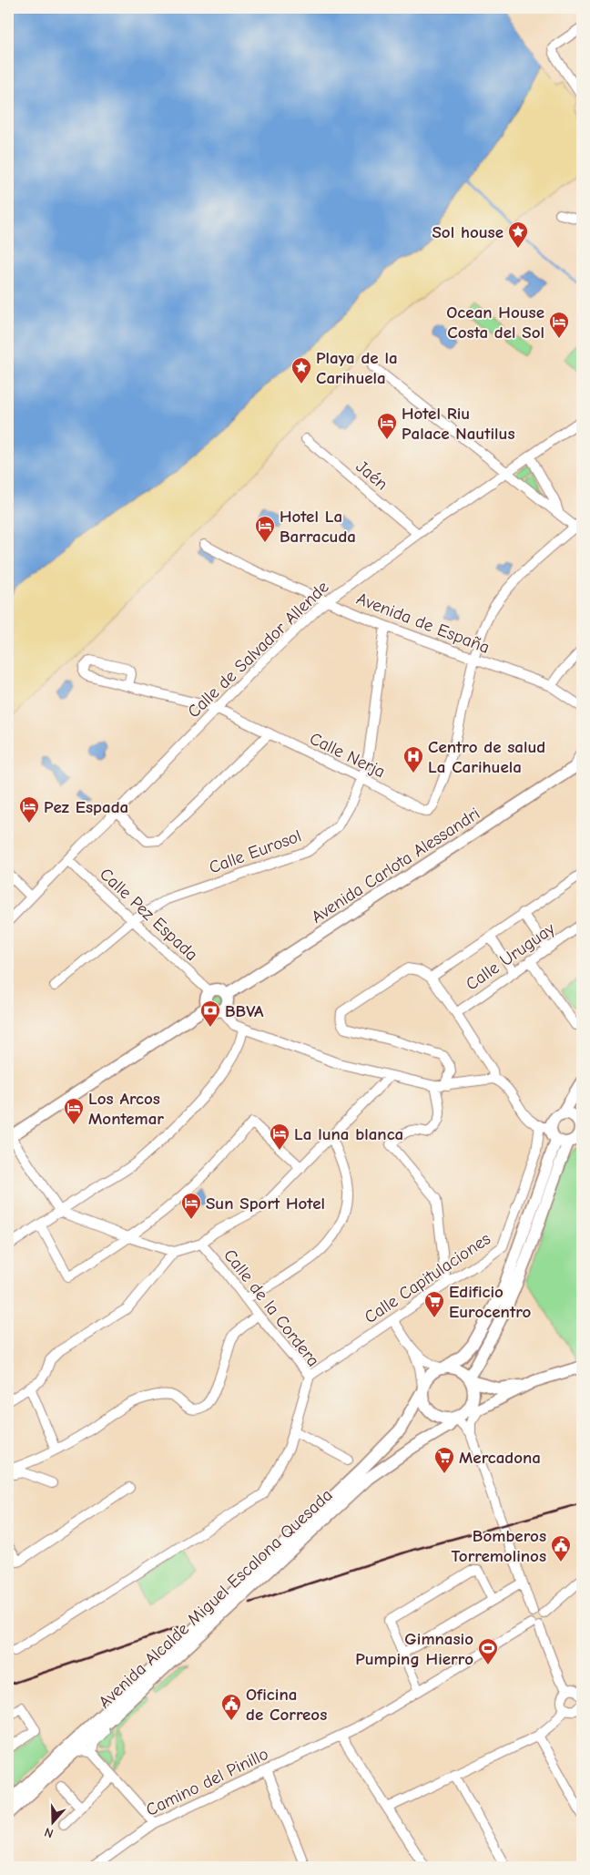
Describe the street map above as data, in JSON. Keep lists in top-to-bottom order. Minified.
{"streets":{"main road":["Avenida Carlota Alessandri","Avenida Alcalde Miguel Escalona Quesada"],"street":["Jaén","Avenida de España","Calle de Salvador Allende","Calle Nerja","Calle Eurosol","Calle Pez Espada","Calle Uruguay","Calle Capitulaciones","Calle de la Cordera","Camino del Pinillo"]},"crossings":[["Jaén","Calle de Salvador Allende"],["Avenida de España","Calle de Salvador Allende"],["Avenida de España","Calle Nerja"],["Avenida de España","Calle Eurosol"],["Calle de Salvador Allende","Calle Nerja"],["Calle de Salvador Allende","Calle Pez Espada"],["Calle Nerja","Calle Eurosol"],["Calle Eurosol","Calle Pez Espada"],["Avenida Carlota Alessandri","Calle Pez Espada"],["Calle Capitulaciones","Calle de la Cordera"]],"places":{"place":["Sol house","Playa de la Carihuela"],"hotel":["Ocean House Costa del Sol","Hotel Riu Palace Nautilus","Hotel La Barracuda","Pez Espada","Los Arcos Montemar","La luna blanca","Sun Sport Hotel"],"hospital":["Centro de salud La Carihuela"],"bank":["BBVA"],"supermarket":["Edificio Eurocentro","Mercadona"],"public building":["Bomberos Torremolinos","Oficina de Correos"],"sports":["Gimnasio Pumping Hierro"]},"north":"bottom"}
